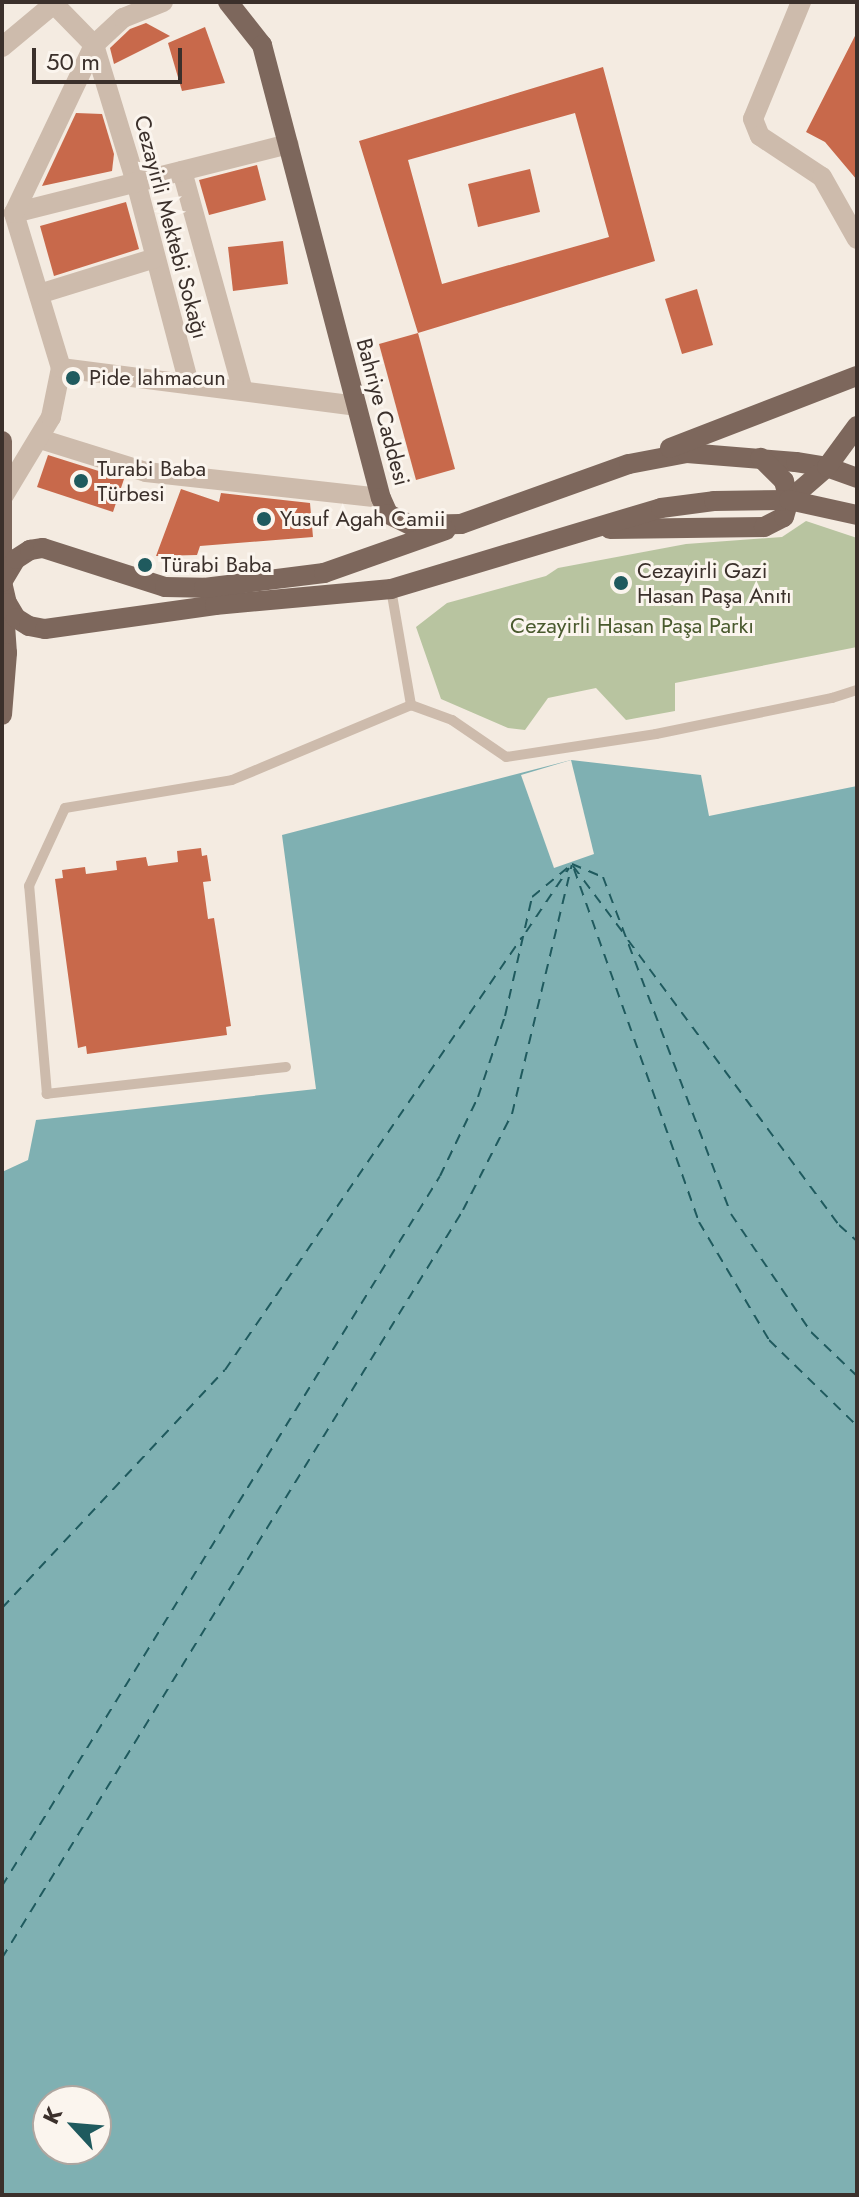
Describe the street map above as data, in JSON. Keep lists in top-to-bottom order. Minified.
{"streets":{"main road":["Bahriye Caddesi"],"street":["Cezayirli Mektebi Sokağı"]},"parks":["Cezayirli Hasan Paşa Parkı"],"places":["Pide lahmacun","Turabi Baba Türbesi","Yusuf Agah Camii","Türabi Baba","Cezayirli Gazi Hasan Paşa Anıtı"],"scale_bar":"50 m","north":"top left"}
